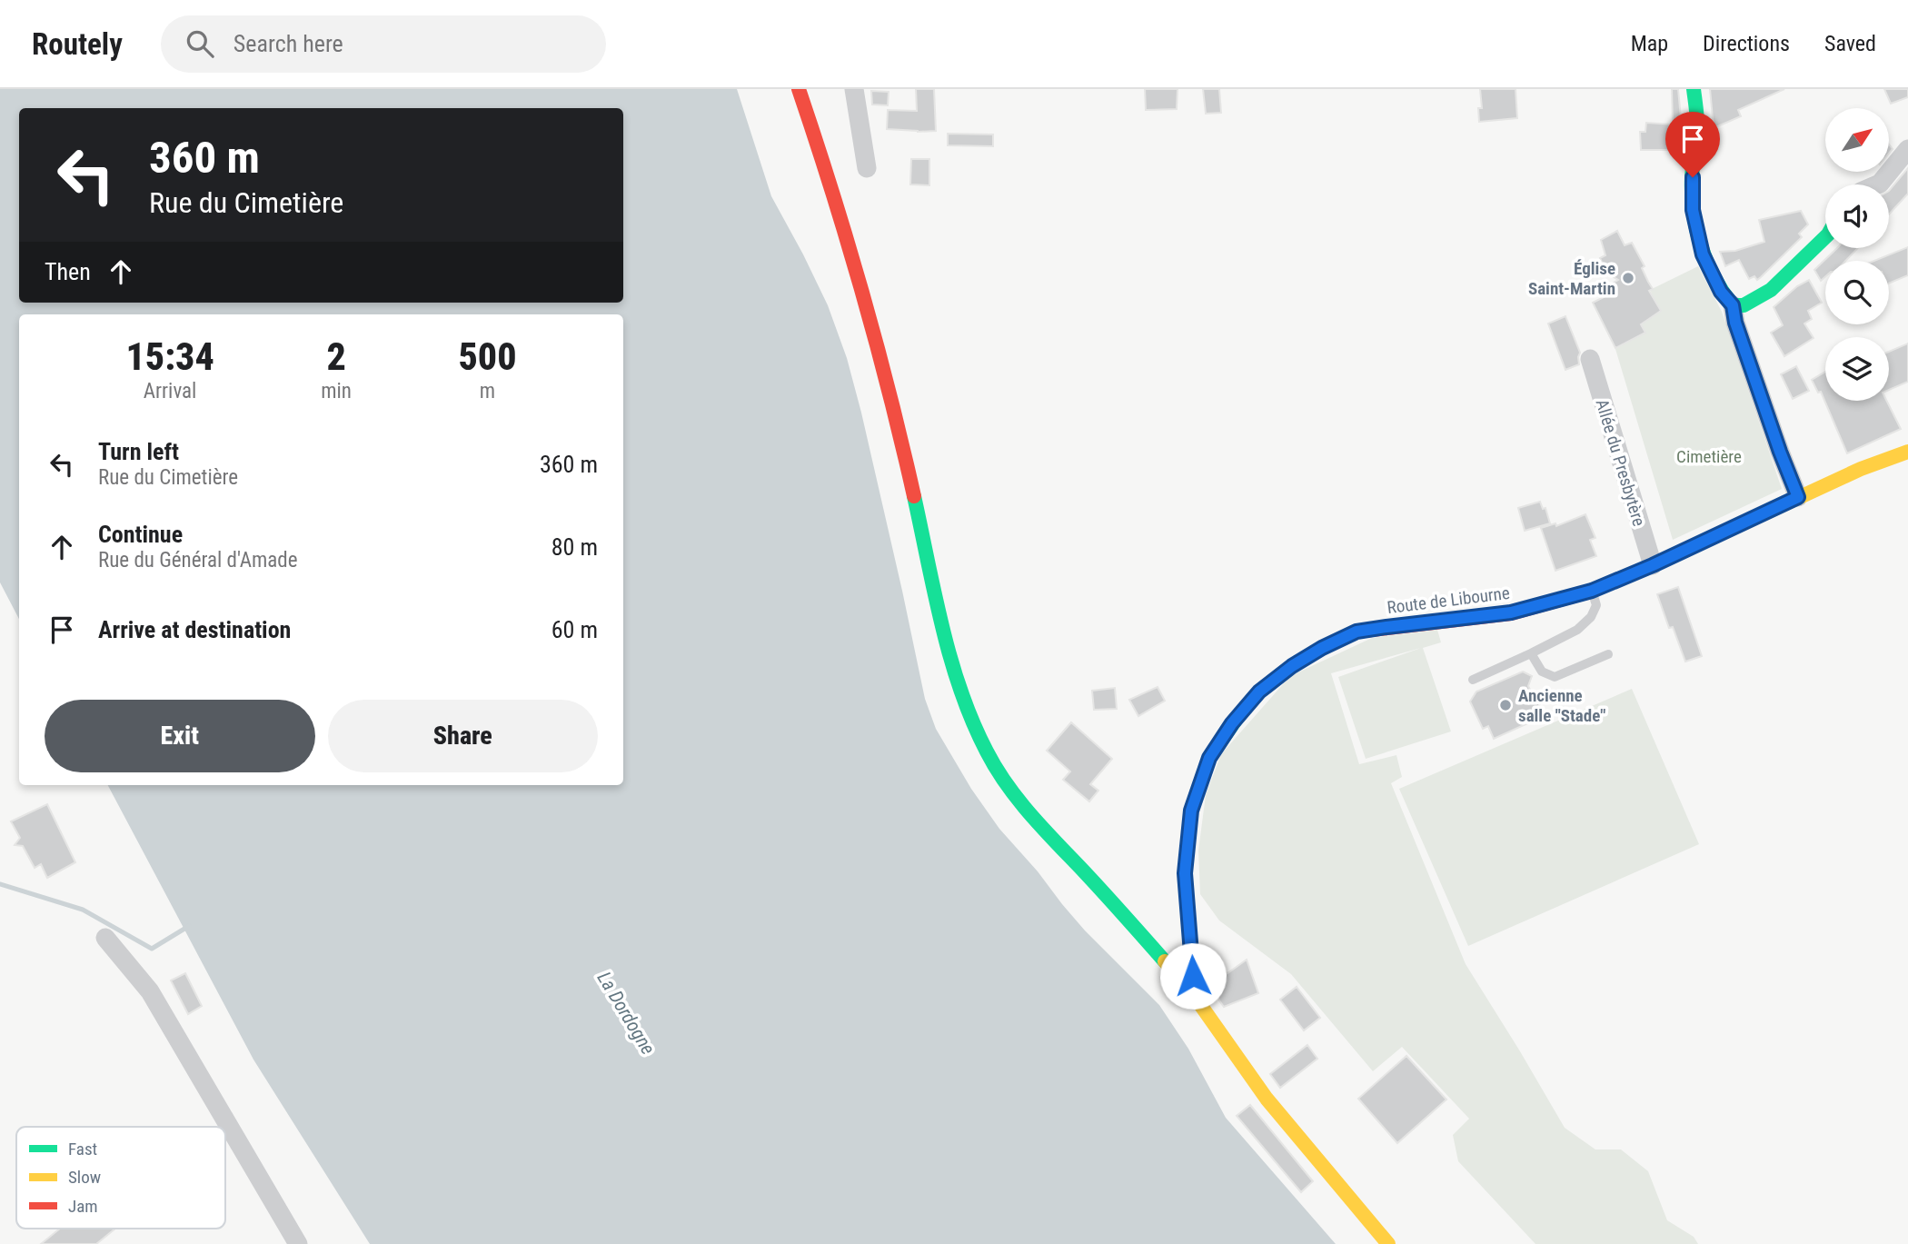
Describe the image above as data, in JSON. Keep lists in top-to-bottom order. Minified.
{"streets":{"street":["Allée du Presbytère","Route de Libourne"]},"crossings":[["Allée du Presbytère","Route de Libourne"]],"water":["La Dordogne"],"parks":["Cimetière"],"places":["Église Saint-Martin","Ancienne salle \"Stade\""],"legend":["Fast","Slow","Jam"],"north":"top right","page":{"header":"Routely","search":"Search here","nav":["Map","Directions","Saved"],"turn":["360 m","Rue du Cimetière"],"then":"Then","eta":["15:34","Arrival","2","min","500","m"],"list":[{"name":"Turn left","note":"Rue du Cimetière","value":"360 m"},{"name":"Continue","note":"Rue du Général d'Amade","value":"80 m"},{"name":"Arrive at destination","value":"60 m"}],"buttons":["Exit","Share"]}}
